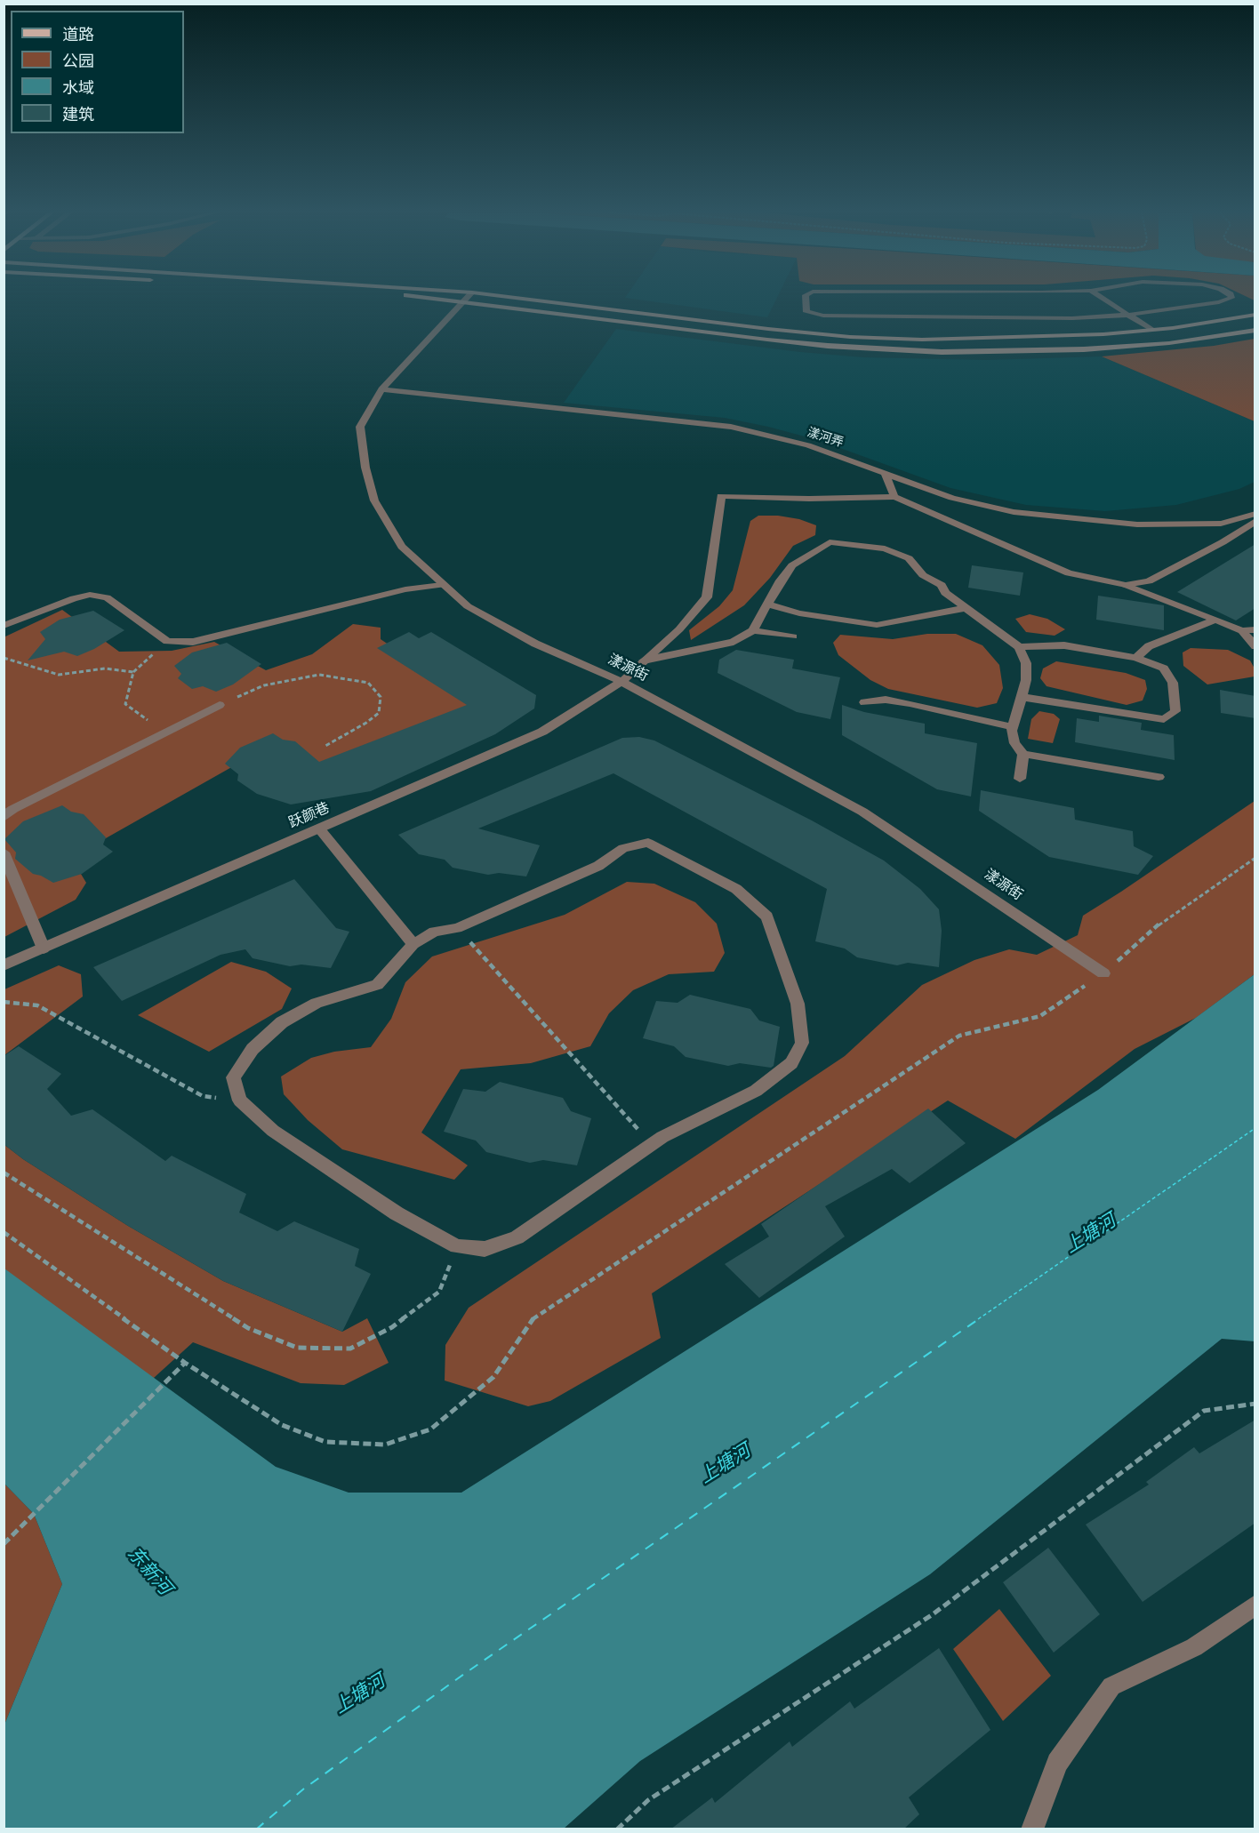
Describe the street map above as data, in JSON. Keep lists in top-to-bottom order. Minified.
{"streets":{"street":["漾河弄","漾源街","跃颜巷"]},"crossings":[["漾河弄","漾源街"],["漾源街","跃颜巷"]],"water":["上塘河","东新河"],"legend":["道路","公园","水域","建筑"]}
